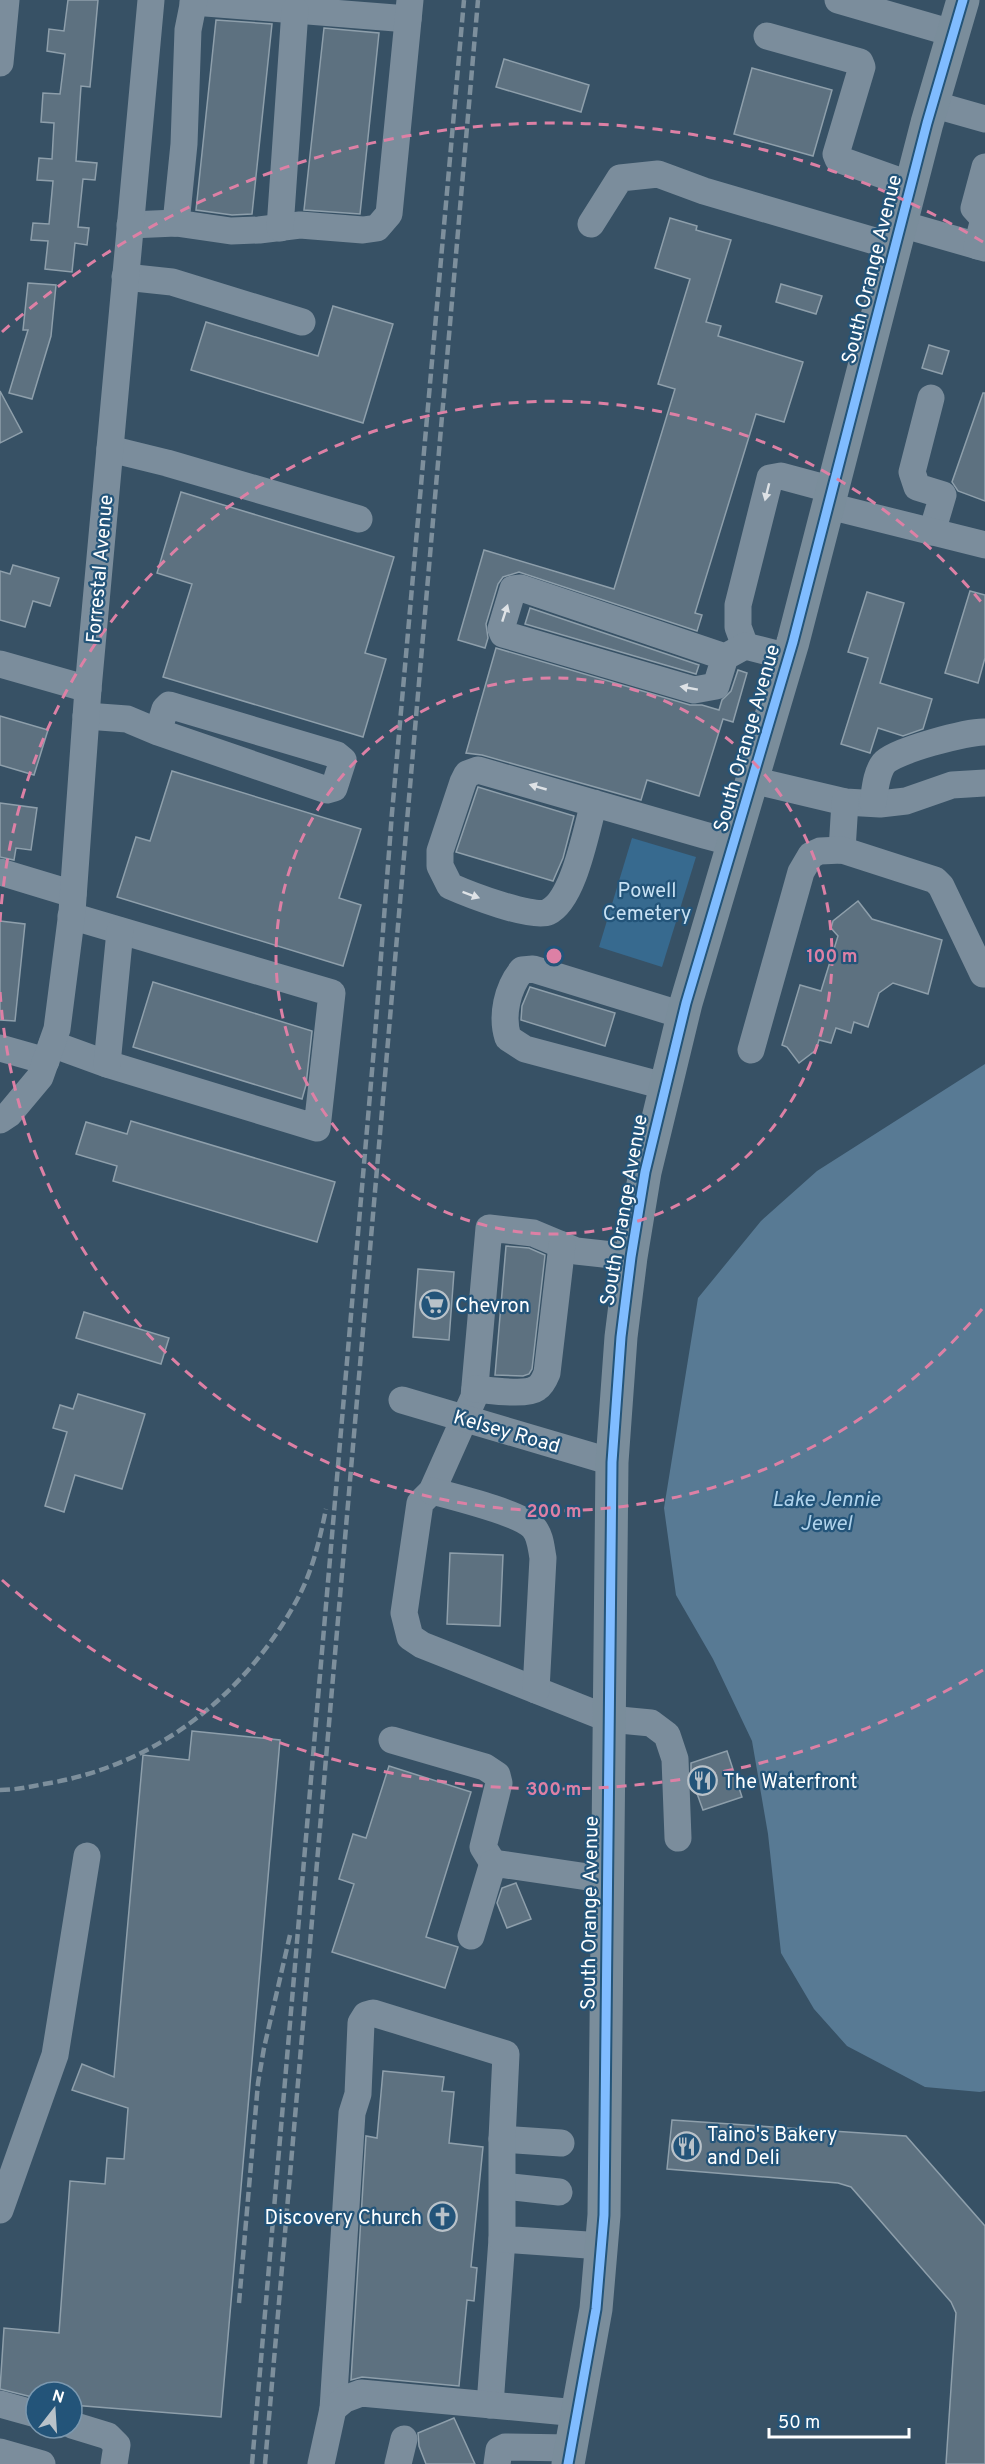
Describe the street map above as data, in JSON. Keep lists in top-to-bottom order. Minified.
{"streets":{"main road":["South Orange Avenue"],"street":["Forrestal Avenue","Kelsey Road"]},"crossings":[["South Orange Avenue","Kelsey Road"]],"water":["Lake Jennie Jewel"],"parks":["Powell Cemetery"],"places":{"supermarket":["Chevron"],"restaurant":["The Waterfront","Taino's Bakery and Deli"],"church":["Discovery Church"]},"scale_bar":"50 m","north":"top","rings":["100 m","200 m","300 m"]}
